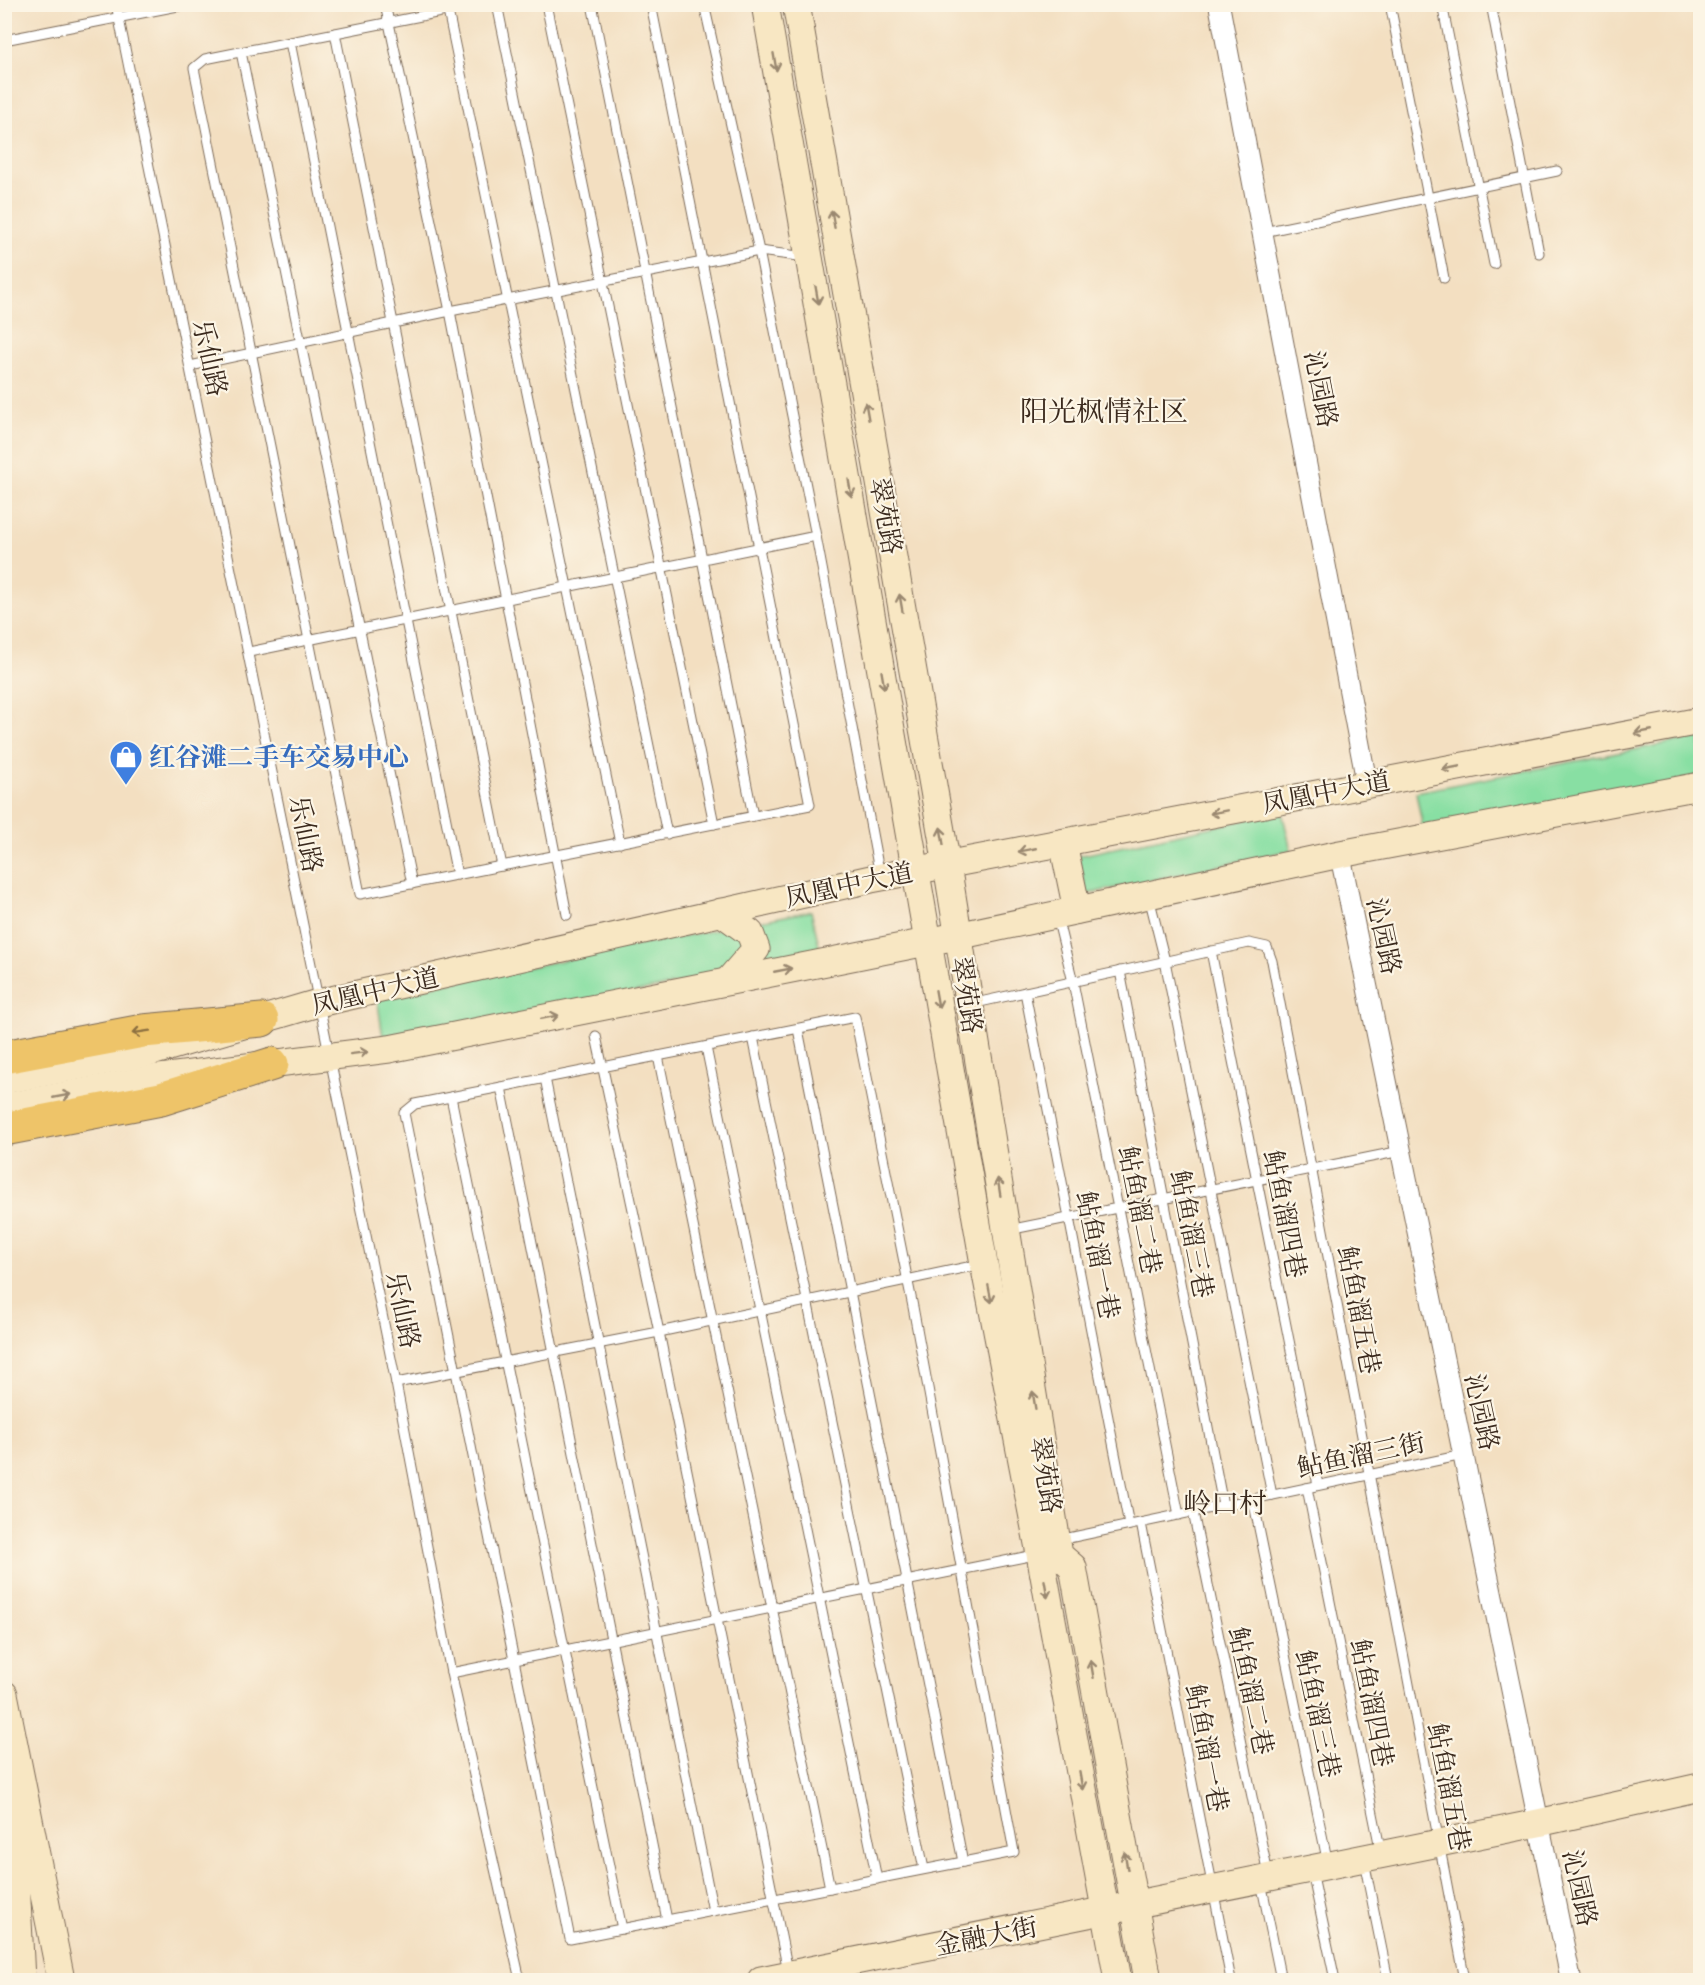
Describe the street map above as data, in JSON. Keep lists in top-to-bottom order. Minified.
{"streets":{"main road":["翠苑路","凤凰中大道","金融大街"],"street":["沁园路"],"lane":["乐仙路","鲇鱼溜二巷","鲇鱼溜四巷","鲇鱼溜三巷","鲇鱼溜一巷","鲇鱼溜五巷","鲇鱼溜三街"]},"crossings":[["乐仙路","凤凰中大道"],["乐仙路","鲇鱼溜三街"],["沁园路","凤凰中大道"],["沁园路","鲇鱼溜三街"],["沁园路","金融大街"],["翠苑路","凤凰中大道"],["翠苑路","鲇鱼溜五巷"],["翠苑路","鲇鱼溜三街"],["翠苑路","金融大街"],["凤凰中大道","鲇鱼溜二巷"],["鲇鱼溜二巷","鲇鱼溜五巷"],["鲇鱼溜二巷","鲇鱼溜三街"],["鲇鱼溜二巷","金融大街"],["鲇鱼溜四巷","鲇鱼溜五巷"],["鲇鱼溜四巷","鲇鱼溜三街"],["鲇鱼溜四巷","金融大街"],["鲇鱼溜三巷","鲇鱼溜五巷"],["鲇鱼溜三巷","鲇鱼溜三街"],["鲇鱼溜三巷","金融大街"],["鲇鱼溜一巷","鲇鱼溜五巷"],["鲇鱼溜一巷","鲇鱼溜三街"],["鲇鱼溜一巷","金融大街"],["鲇鱼溜五巷","鲇鱼溜三街"],["鲇鱼溜五巷","金融大街"]],"districts":["阳光枫情社区","岭口村"],"places":{"shop":["红谷滩二手车交易中心"]}}
